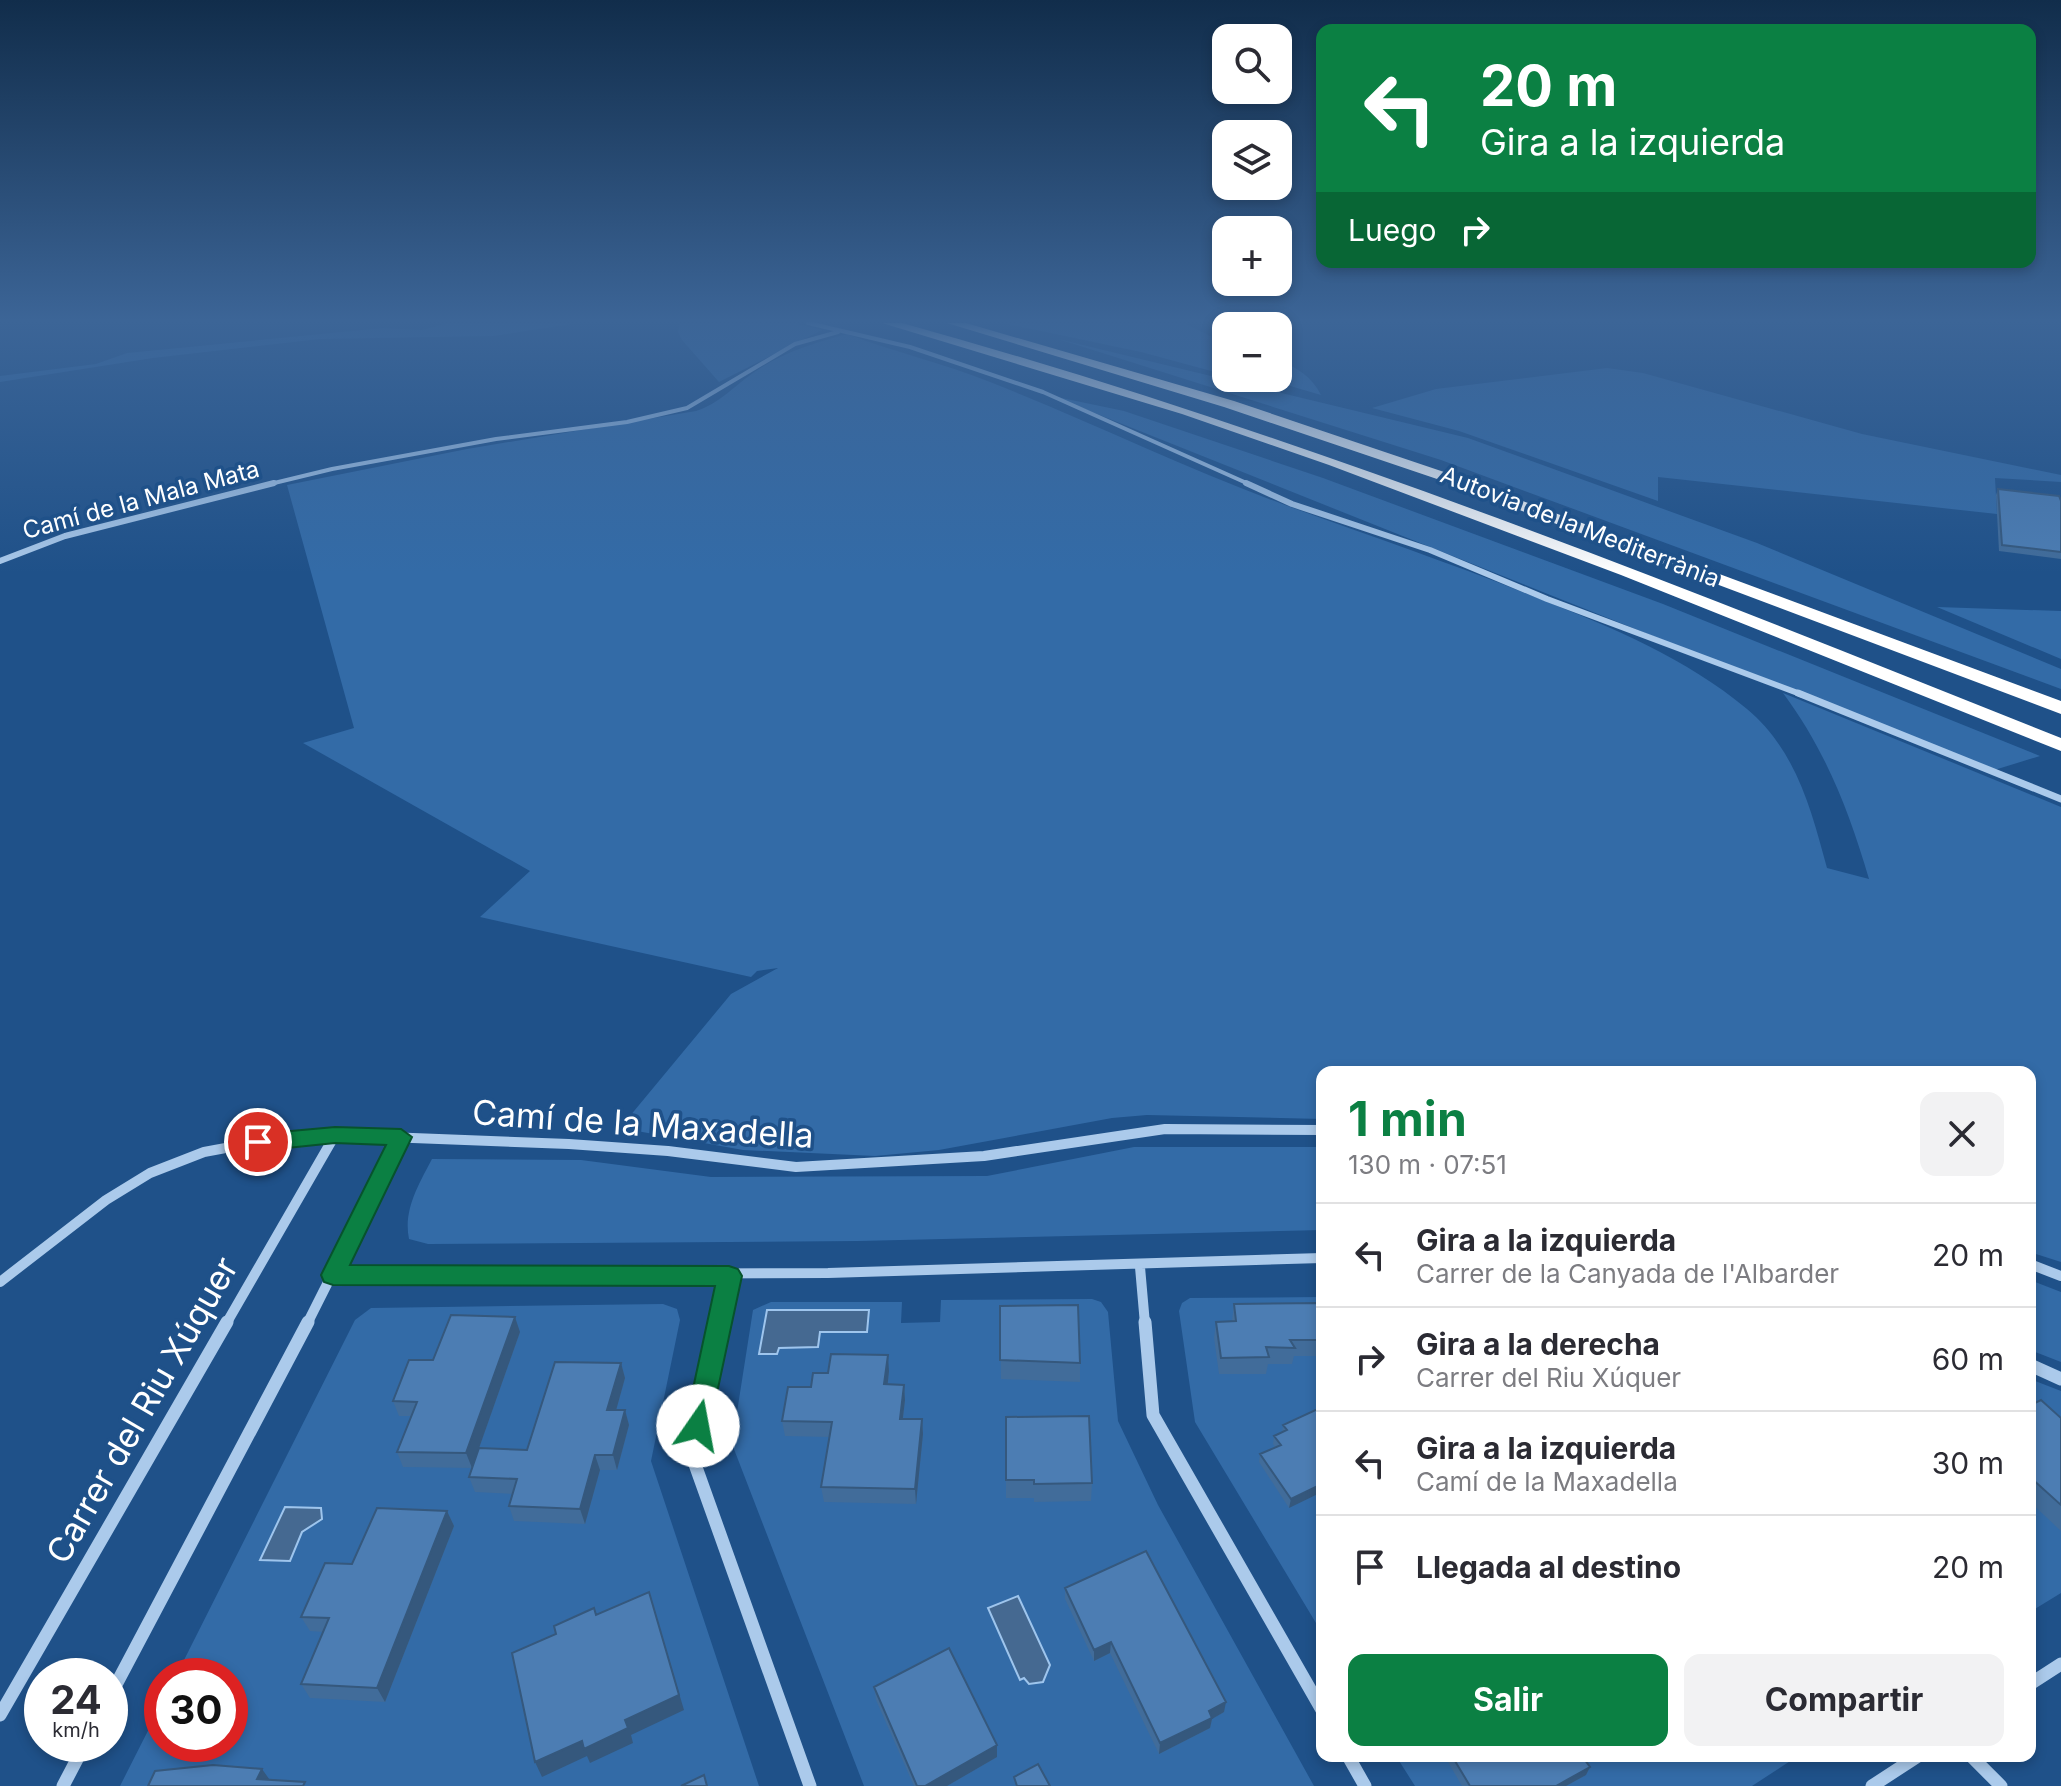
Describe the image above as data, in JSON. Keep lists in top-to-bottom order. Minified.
{"streets":{"highway":["Autovia de la Mediterrània"],"street":["Camí de la Mala Mata","Camí de la Maxadella","Carrer del Riu Xúquer"]},"crossings":[["Camí de la Maxadella","Carrer del Riu Xúquer"]],"page":{"map_buttons":["+","−"],"turn":["20 m","Gira a la izquierda"],"then":"Luego","heading":["1 min","130 m · 07:51"],"list":[{"name":"Gira a la izquierda","note":"Carrer de la Canyada de l'Albarder","value":"20 m"},{"name":"Gira a la derecha","note":"Carrer del Riu Xúquer","value":"60 m"},{"name":"Gira a la izquierda","note":"Camí de la Maxadella","value":"30 m"},{"name":"Llegada al destino","value":"20 m"}],"buttons":["Salir","Compartir"],"speed":"24 km/h","limit":"30"}}
